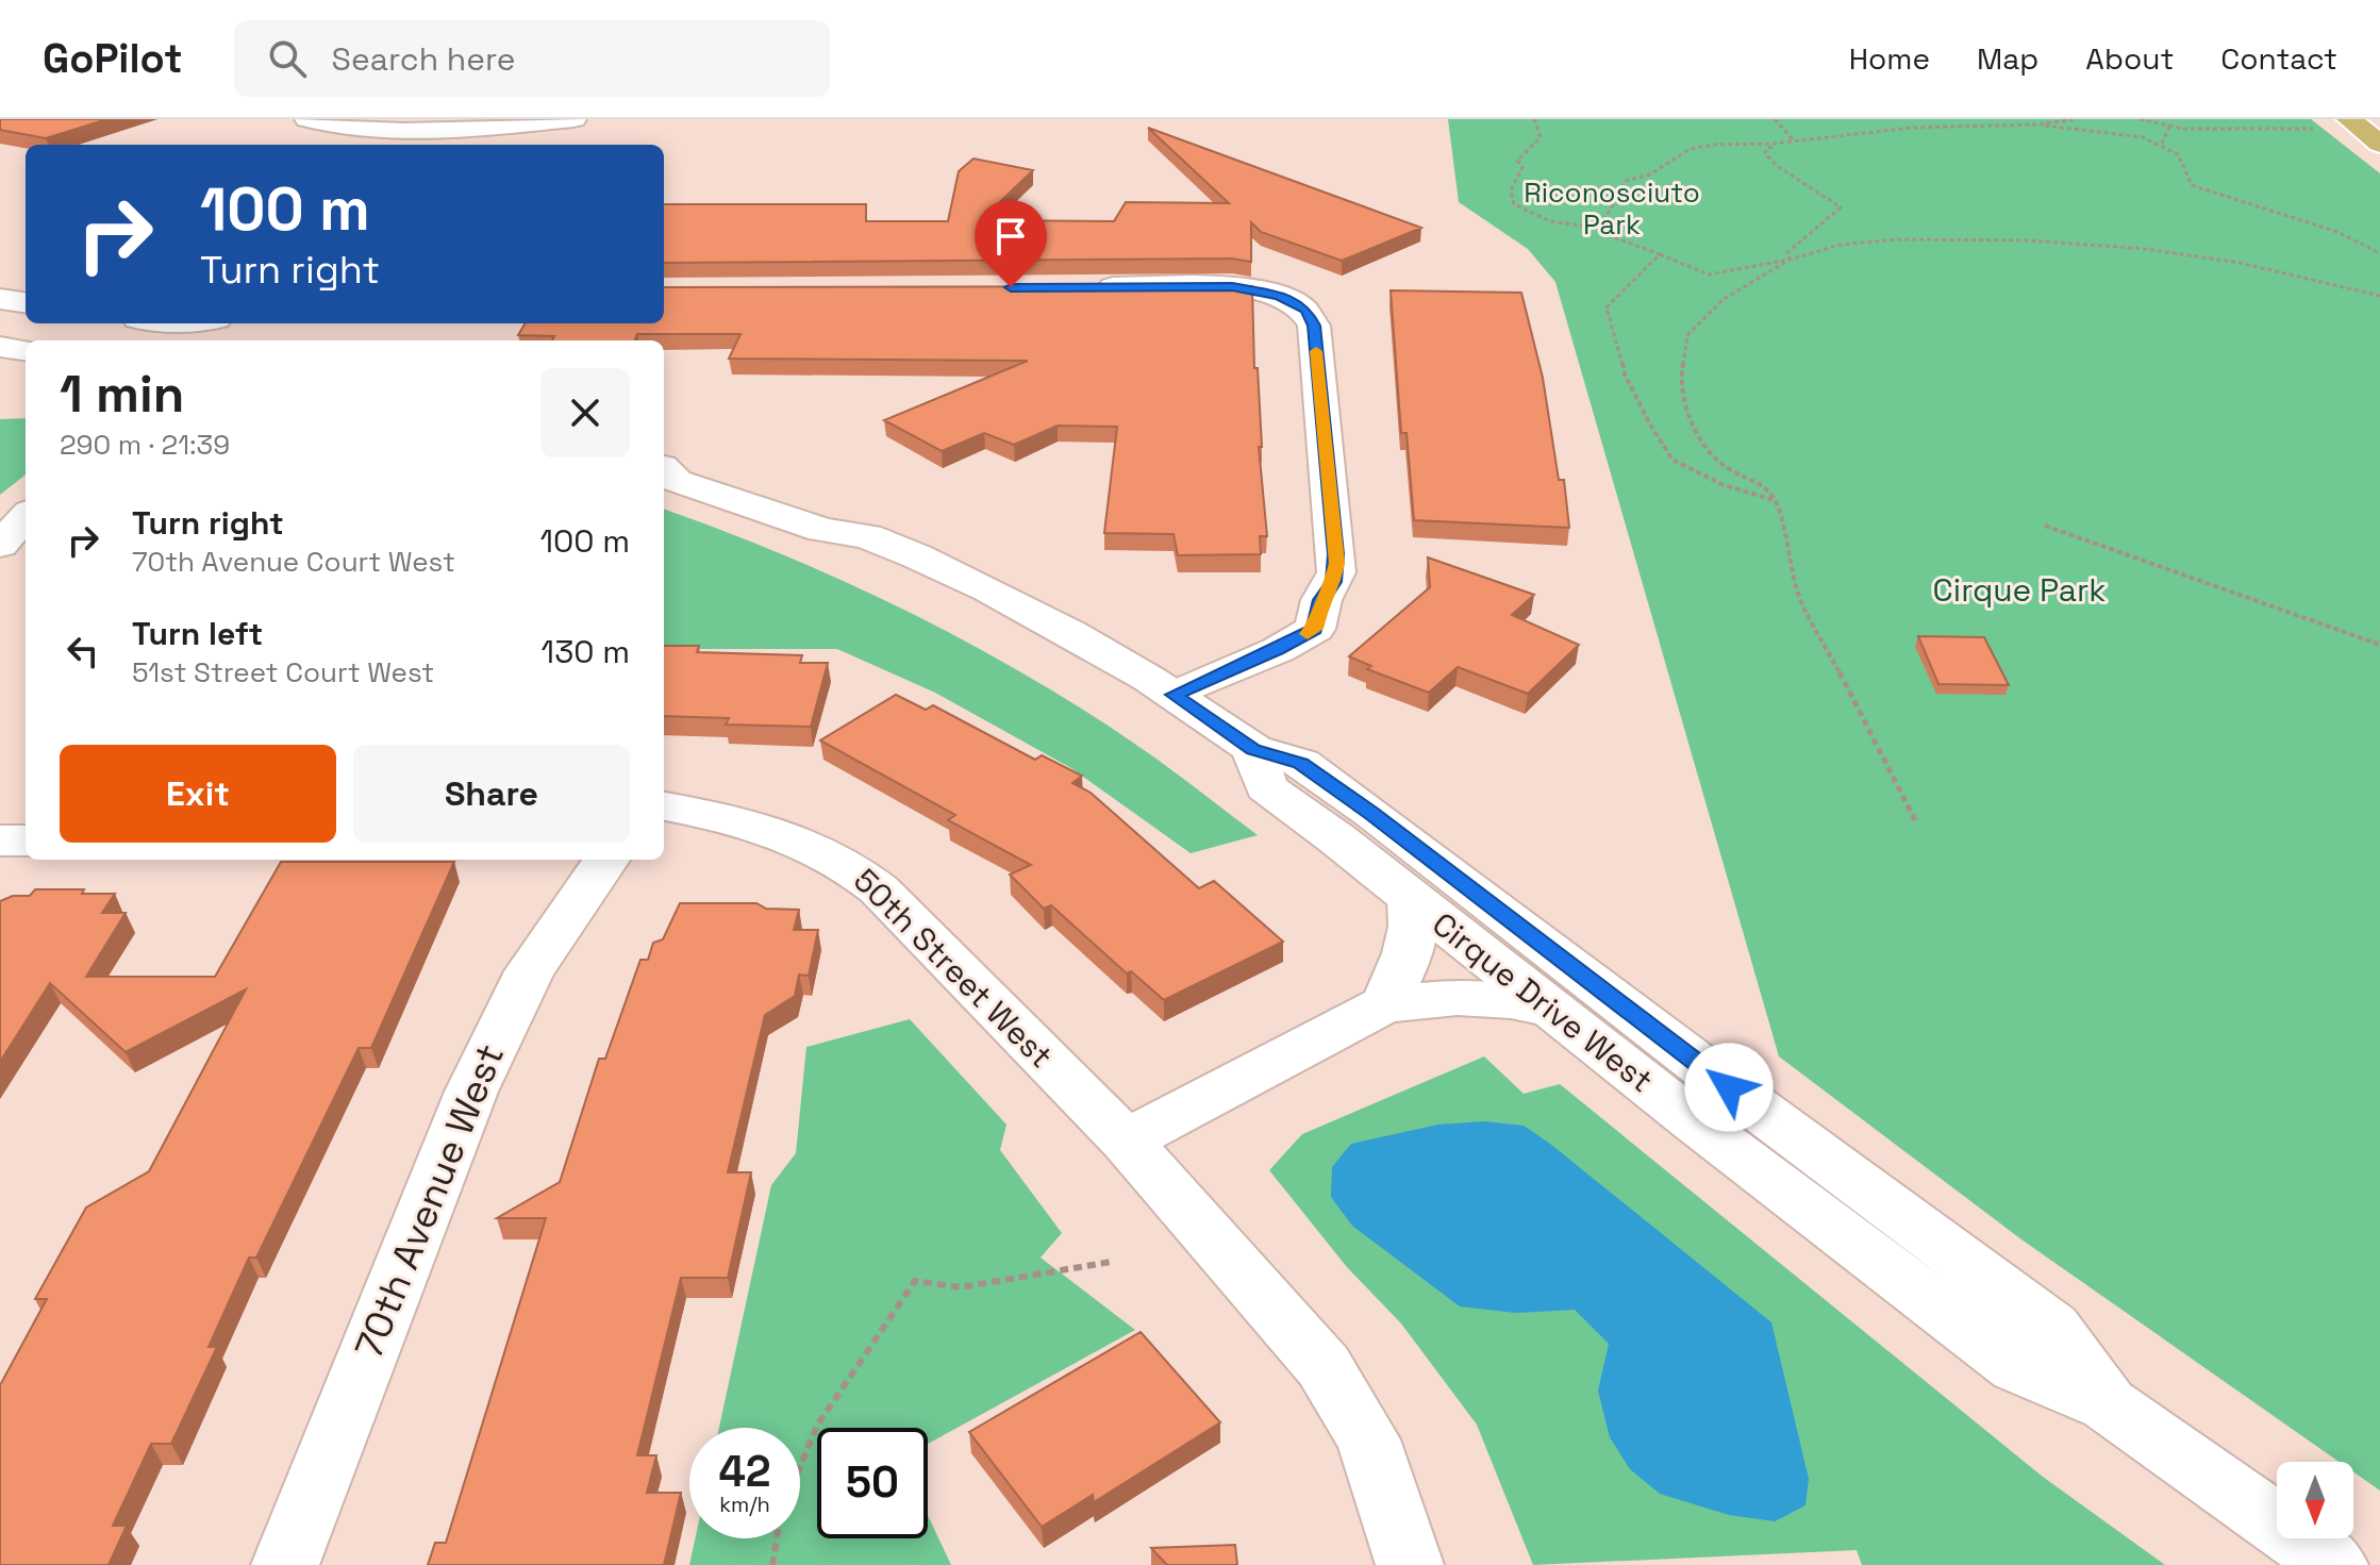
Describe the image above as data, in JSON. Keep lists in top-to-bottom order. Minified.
{"streets":{"street":["50th Street West","Cirque Drive West","70th Avenue West"]},"parks":["Riconosciuto Park","Cirque Park"],"north":"bottom","page":{"header":"GoPilot","search":"Search here","nav":["Home","Map","About","Contact"],"turn":["100 m","Turn right"],"heading":["1 min","290 m · 21:39"],"list":[{"name":"Turn right","note":"70th Avenue Court West","value":"100 m"},{"name":"Turn left","note":"51st Street Court West","value":"130 m"}],"buttons":["Exit","Share"],"speed":"42 km/h","limit":"50"}}
